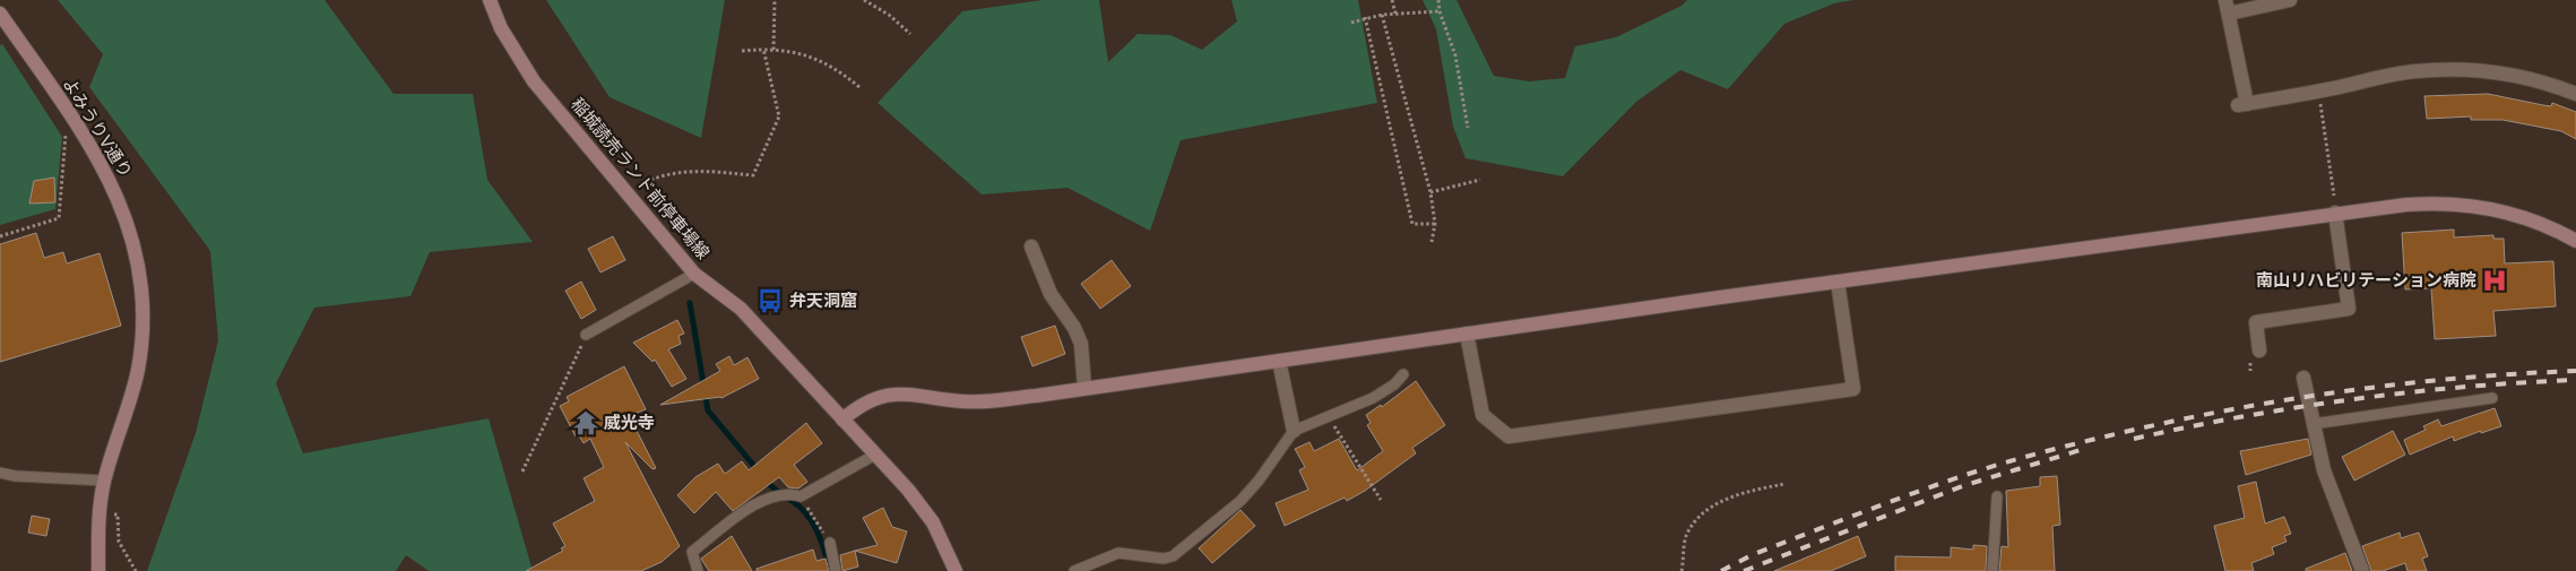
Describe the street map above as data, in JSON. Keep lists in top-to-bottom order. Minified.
{"streets":{"street":["よみうりV通り","稲城読売ランド前停車場線"]},"places":{"hospital":["南山リハビリテーション病院"],"bus stop":["弁天洞窟"],"temple":["威光寺"]}}
